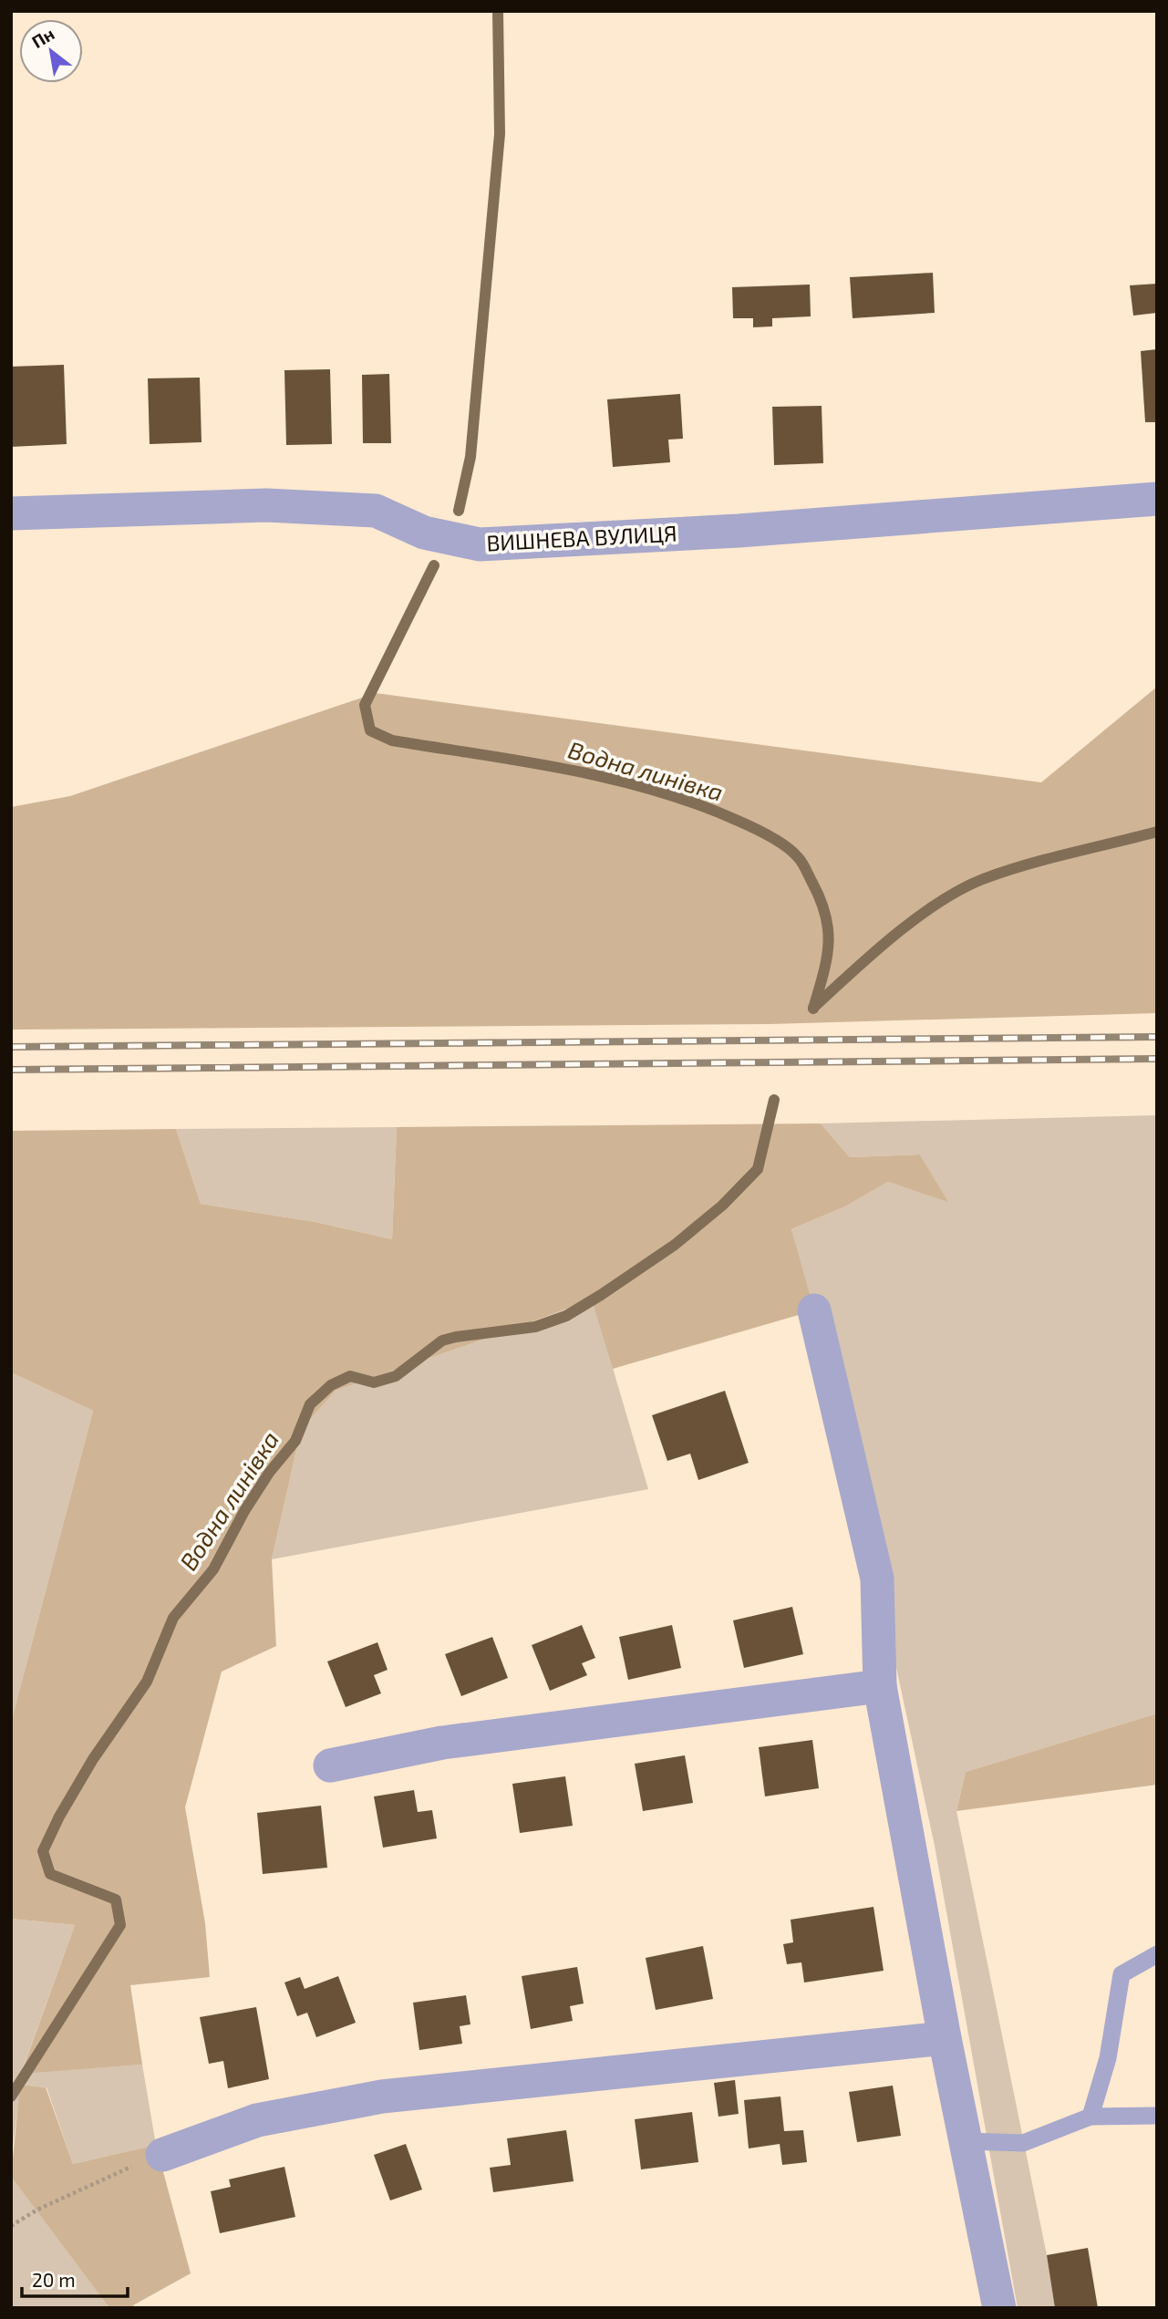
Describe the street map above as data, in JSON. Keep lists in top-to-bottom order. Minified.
{"streets":{"street":["ВИШНЕВА ВУЛИЦЯ"]},"water":["Водна линівка"],"scale_bar":"20 m","north":"top left"}
